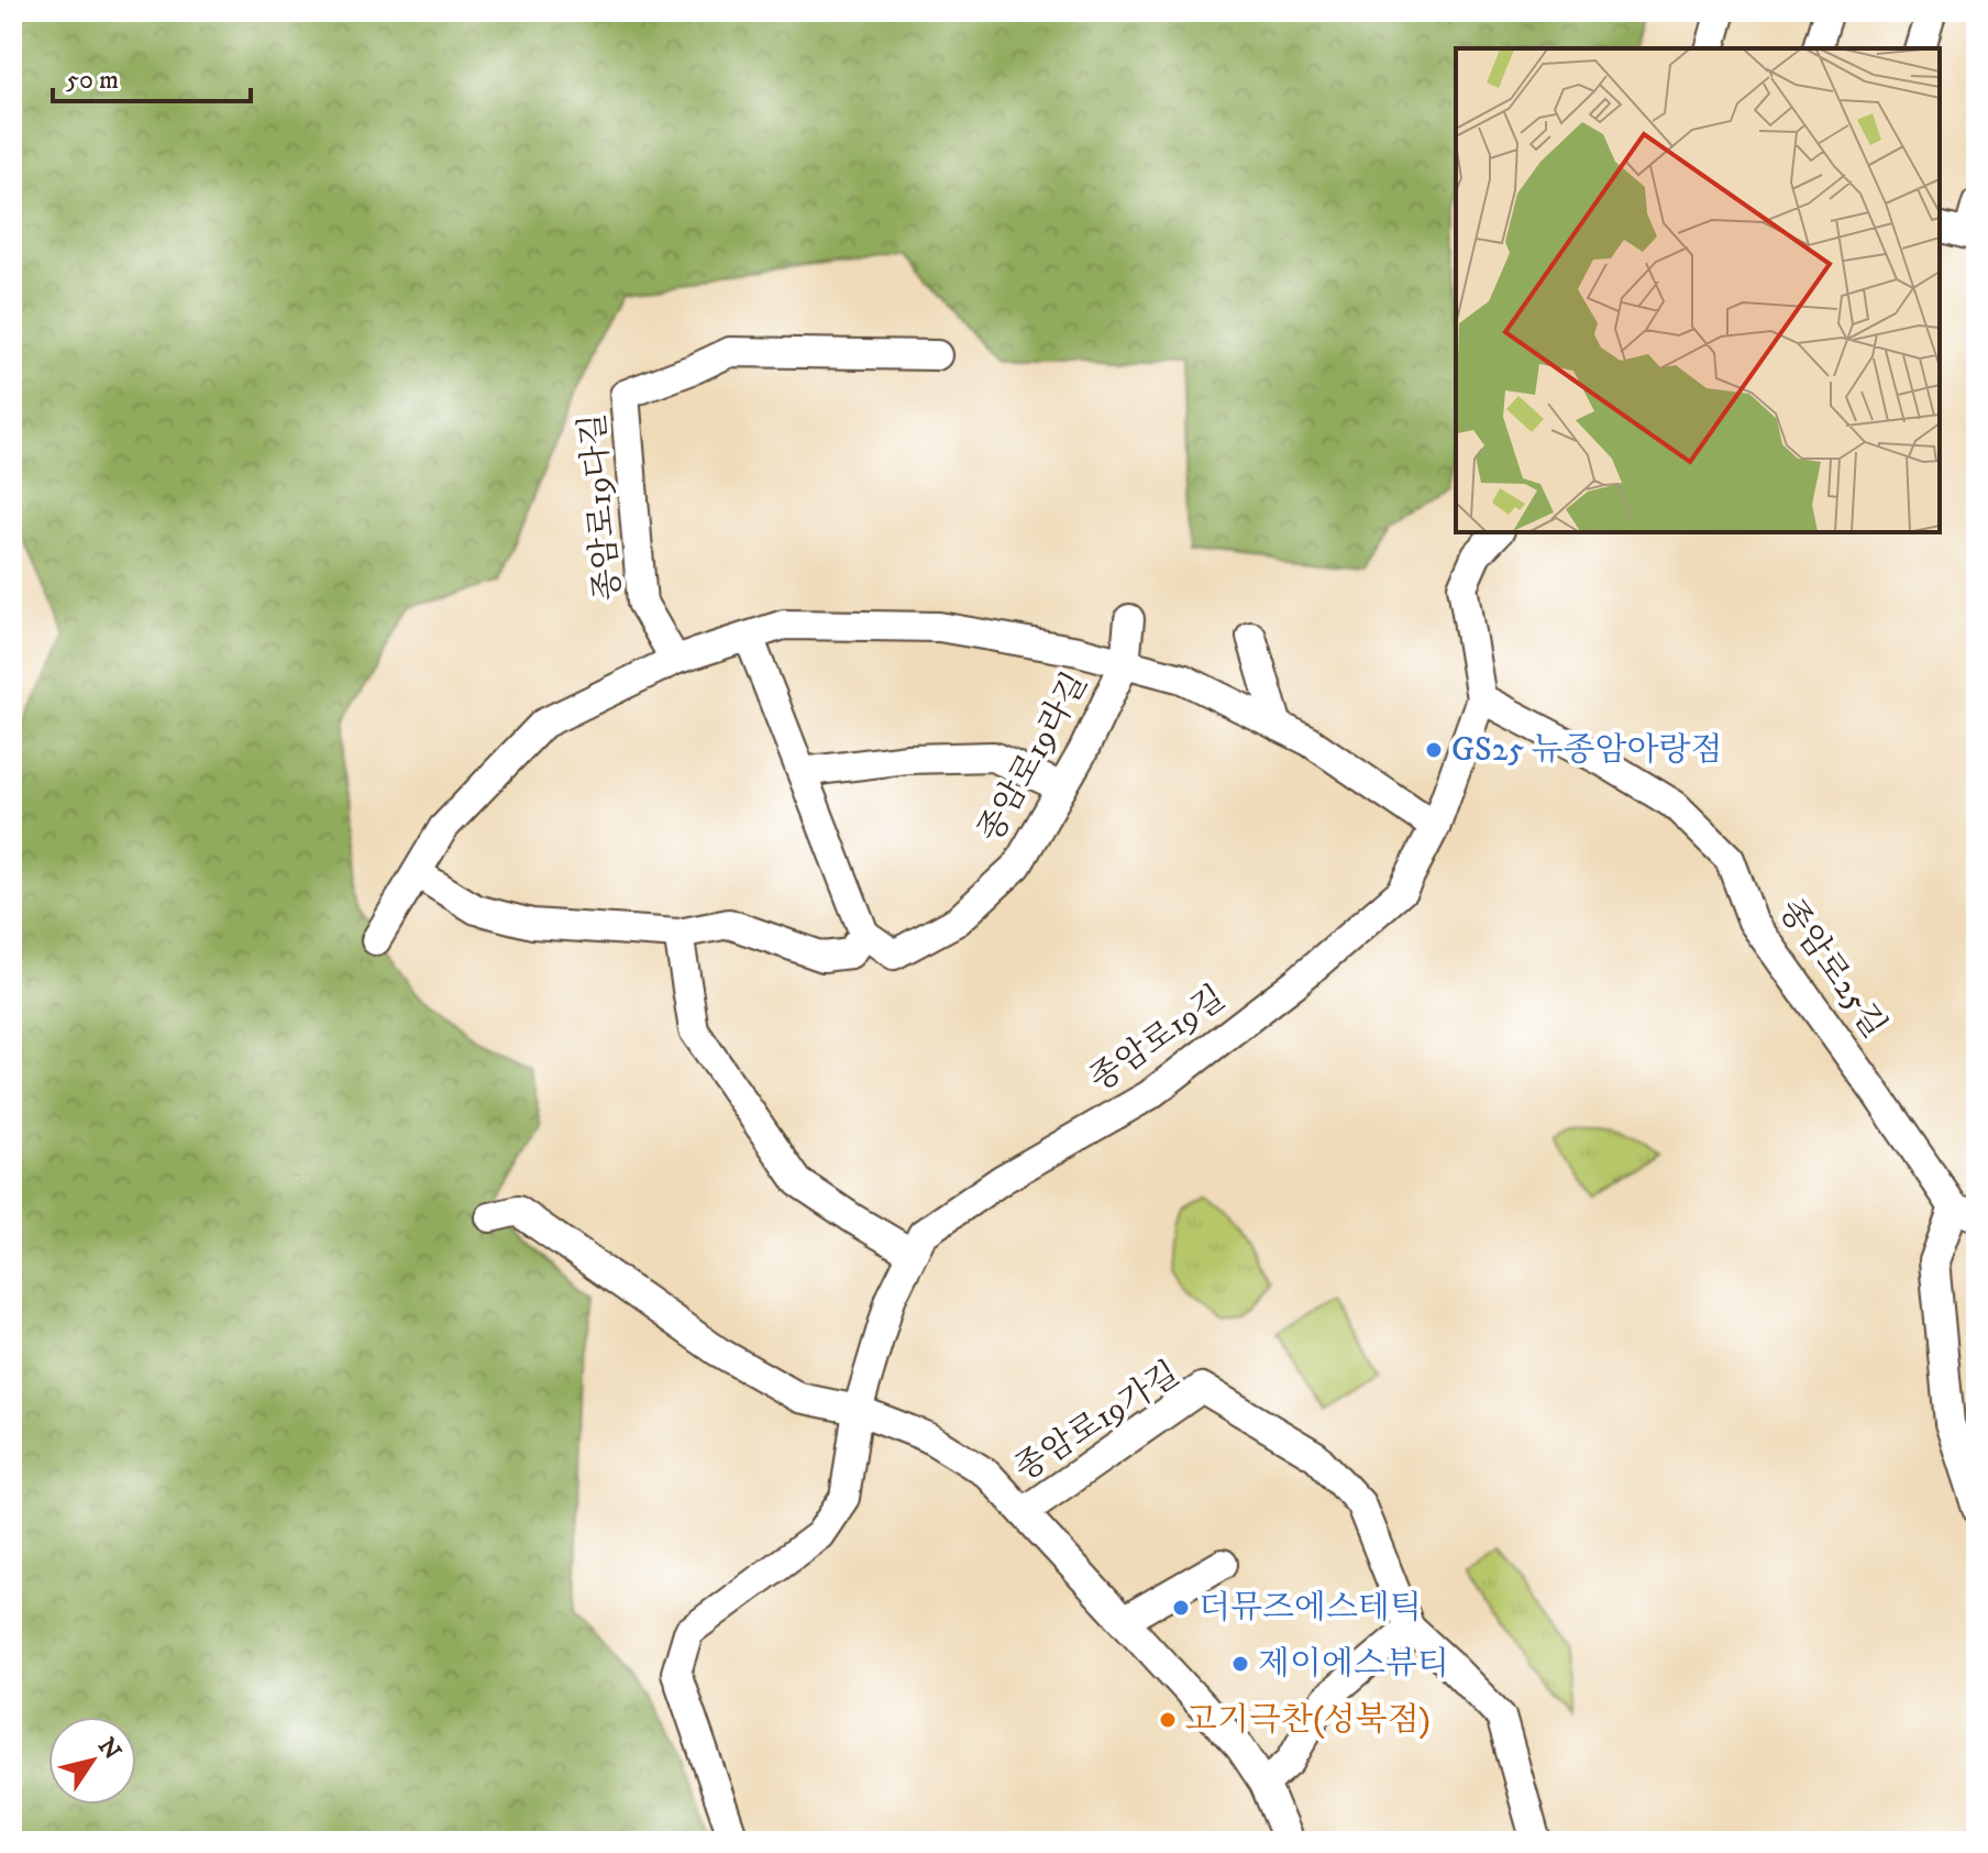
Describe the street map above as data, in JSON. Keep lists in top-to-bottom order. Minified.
{"streets":{"street":["종암로19다길","종암로19라길","종암로25길","종암로19길","종암로19가길"]},"crossings":[["종암로25길","종암로19길"]],"places":["GS25 뉴종암아랑점","더뮤즈에스테틱","제이에스뷰티","고기극찬(성북점)"],"scale_bar":"50 m","north":"top right"}
